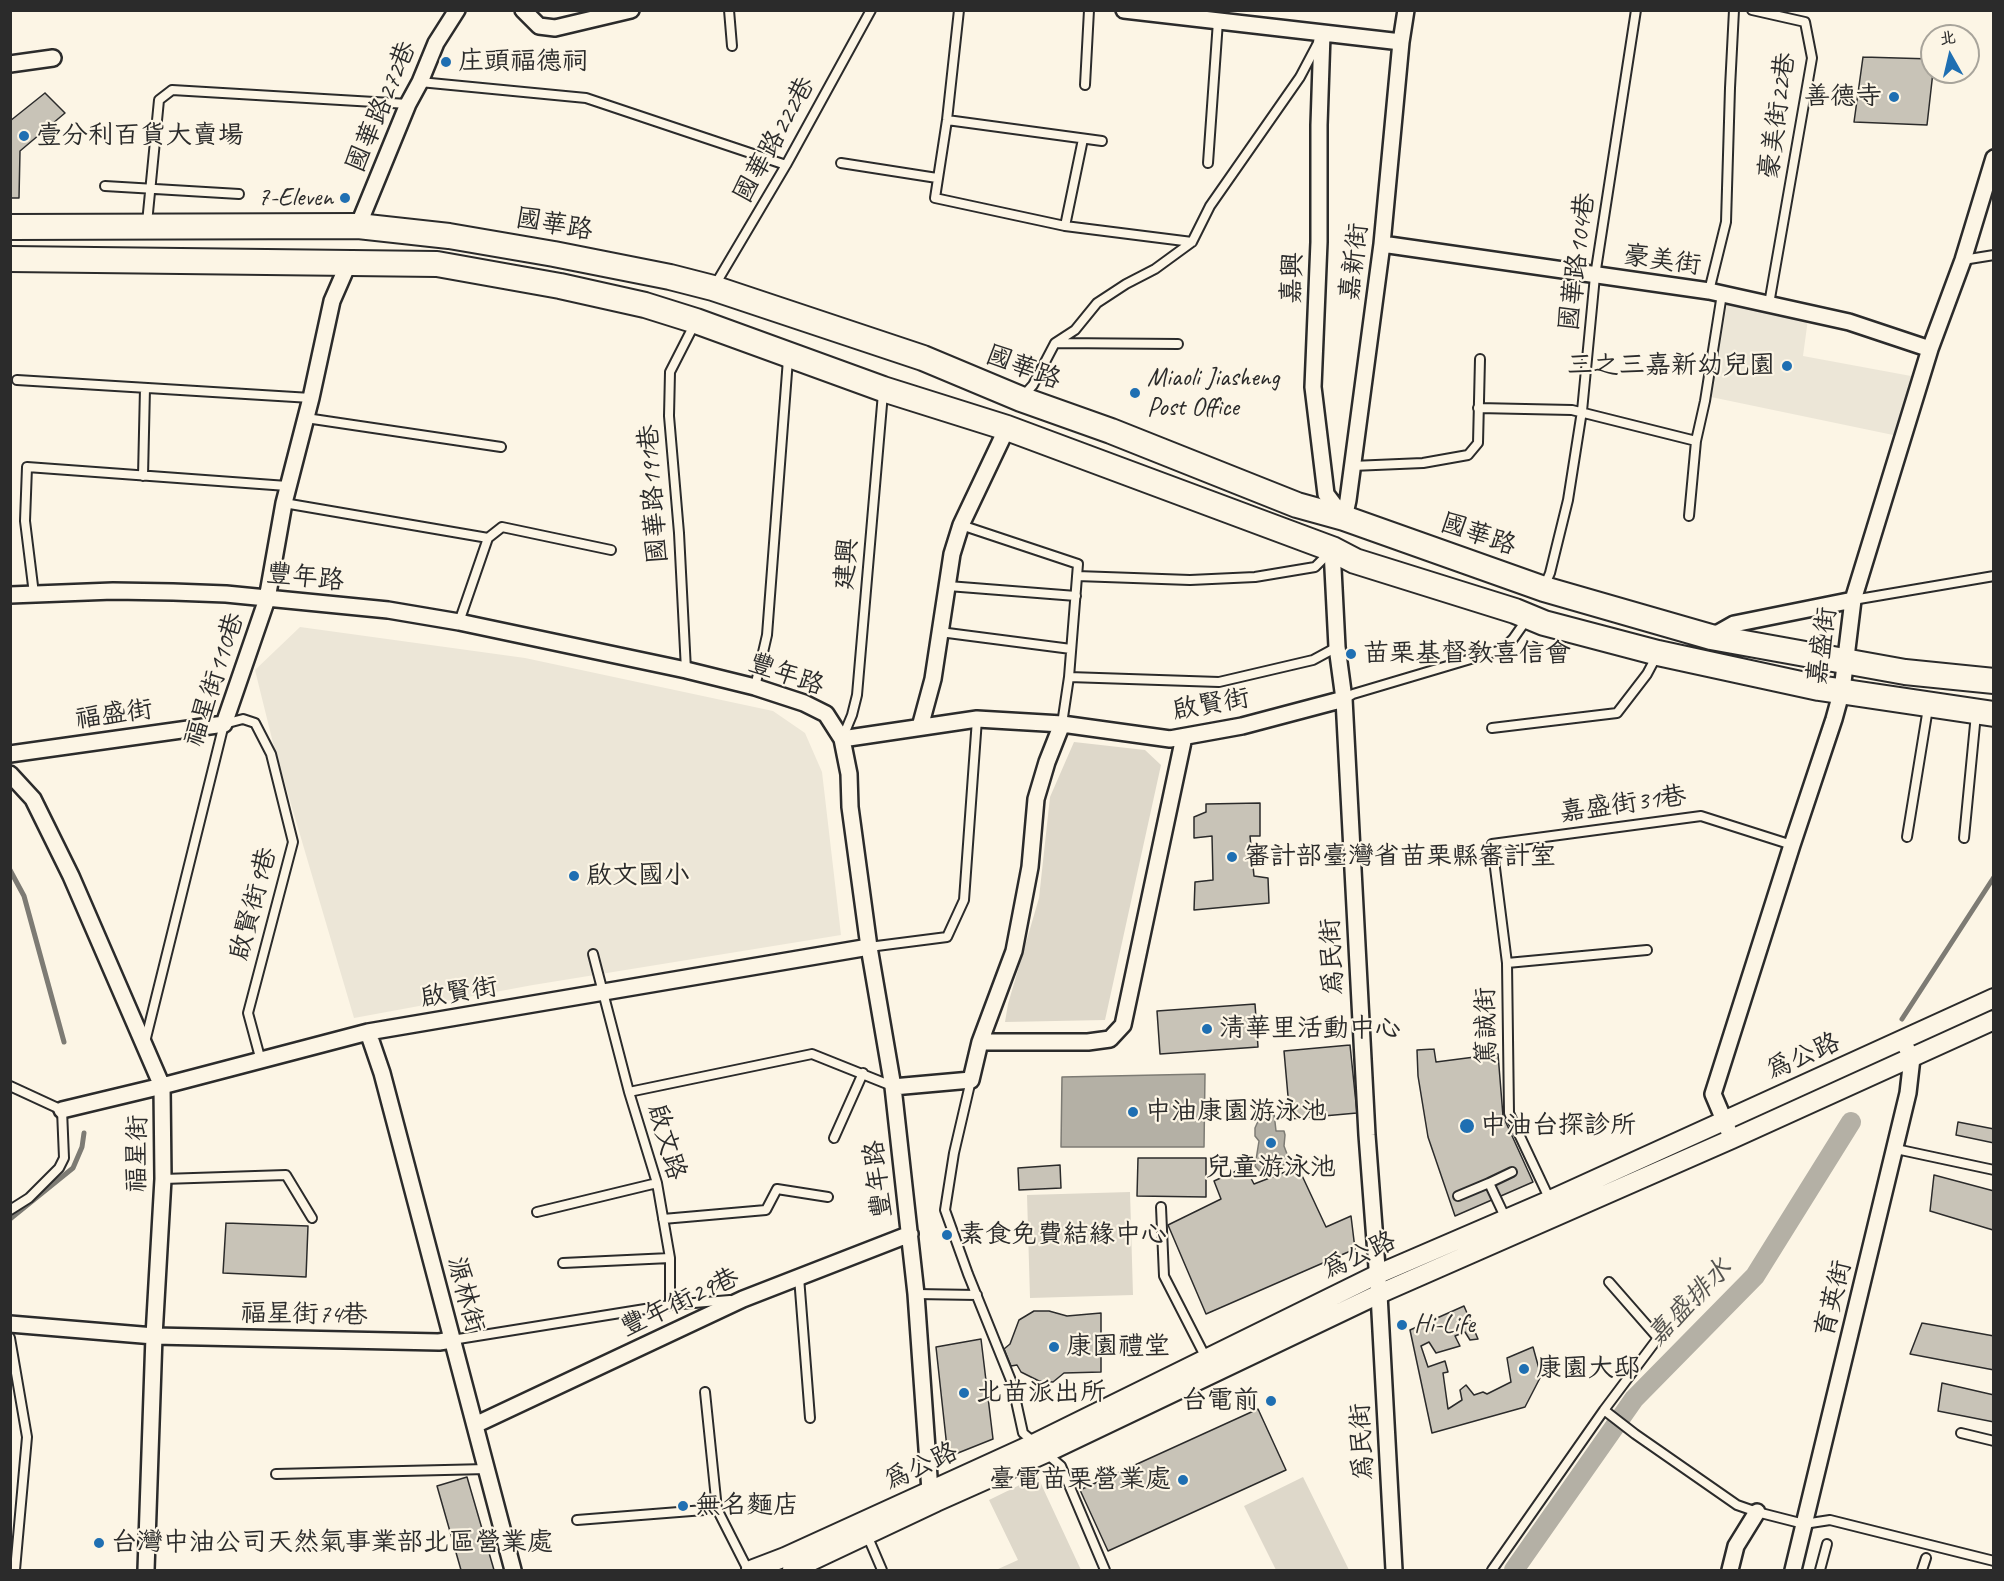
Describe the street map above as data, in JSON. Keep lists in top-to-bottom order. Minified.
{"streets":{"main road":["國華路"],"street":["國華路272巷","豪美街","嘉新街","嘉興","豐年路","嘉盛街","福星街110巷","啟賢街","福盛街","為民街","為公路","福星街","源林街","育英街","豐年街29巷","福星街74巷"],"lane":["豪美街22巷","國華路222巷","國華路104巷","國華路191巷","建興","嘉盛街31巷","啟賢街9巷","篤誠街","啟文路"]},"crossings":[["國華路272巷","國華路"],["豪美街22巷","豪美街"],["國華路222巷","國華路"],["國華路","嘉新街"],["國華路","國華路104巷"],["國華路","嘉興"],["國華路","嘉盛街"],["豪美街","嘉新街"],["豪美街","國華路104巷"],["豪美街","嘉盛街"],["嘉新街","嘉興"],["國華路191巷","豐年路"],["建興","豐年路"],["建興","啟賢街"],["豐年路","福星街110巷"],["豐年路","啟賢街"],["豐年路","為公路"],["豐年路","豐年街29巷"],["嘉盛街","嘉盛街31巷"],["嘉盛街","為公路"],["福星街110巷","福盛街"],["福星街110巷","啟賢街9巷"],["福星街110巷","福星街"],["啟賢街","啟賢街9巷"],["啟賢街","為民街"],["啟賢街","啟文路"],["啟賢街","福星街"],["啟賢街","源林街"],["福盛街","啟賢街9巷"],["嘉盛街31巷","篤誠街"],["為民街","為公路"],["篤誠街","為公路"],["為公路","育英街"],["福星街","福星街74巷"],["源林街","豐年街29巷"],["源林街","福星街74巷"]],"water":["嘉盛排水"],"places":["庄頭福德祠","善德寺","壹分利百貨大賣場","7-Eleven","三之三嘉新幼兒園","Miaoli Jiasheng Post Office","苗栗基督教喜信會","審計部臺灣省苗栗縣審計室","啟文國小","清華里活動中心","中油康園游泳池","中油台探診所","兒童游泳池","素食免費結緣中心","Hi-Life","康園禮堂","康園大邸","北苗派出所","台電前","臺電苗栗營業處","無名麵店","台灣中油公司天然氣事業部北區營業處"],"north":"top"}
